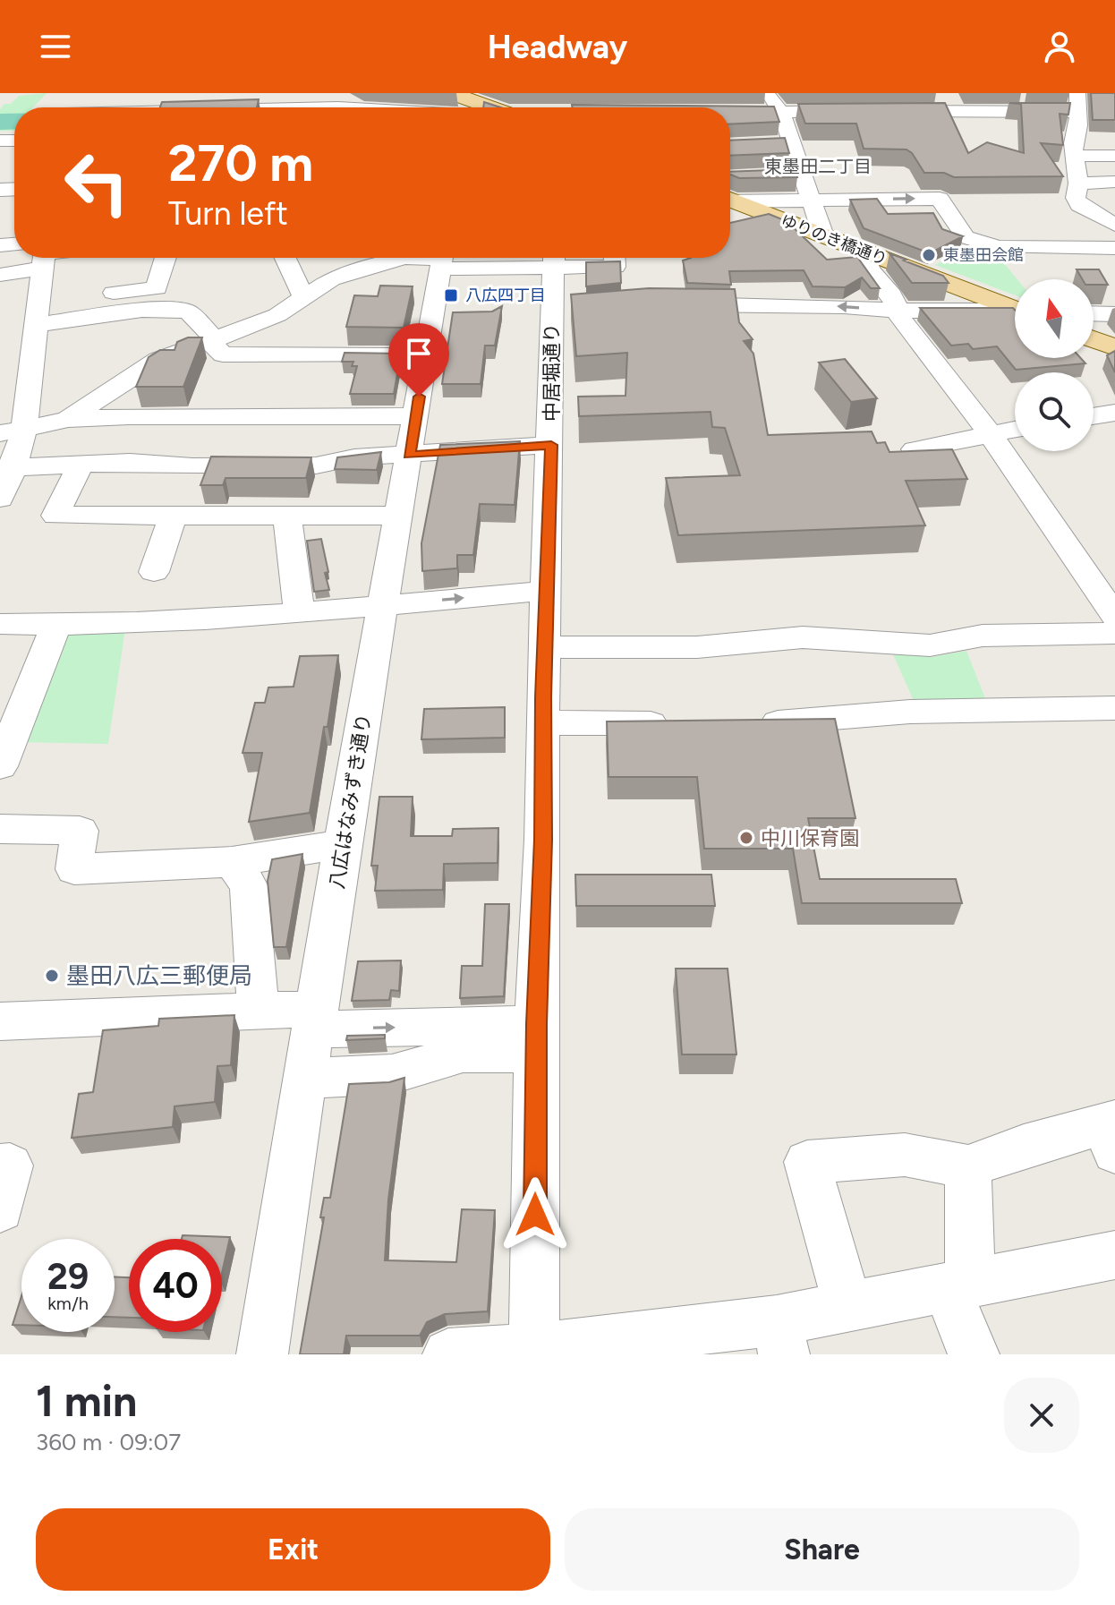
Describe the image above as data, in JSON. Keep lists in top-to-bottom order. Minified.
{"streets":{"main road":["ゆりのき橋通り"],"street":["中居堀通り","八広はなみずき通り"]},"districts":["東墨田二丁目"],"places":{"other":["東墨田会館","中川保育園","墨田八広三郵便局"],"transit":["八広四丁目"]},"north":"top","page":{"header":"Headway","turn":["270 m","Turn left"],"speed":"29 km/h","limit":"40","heading":["1 min","360 m · 09:07"],"buttons":["Exit","Share"]}}
